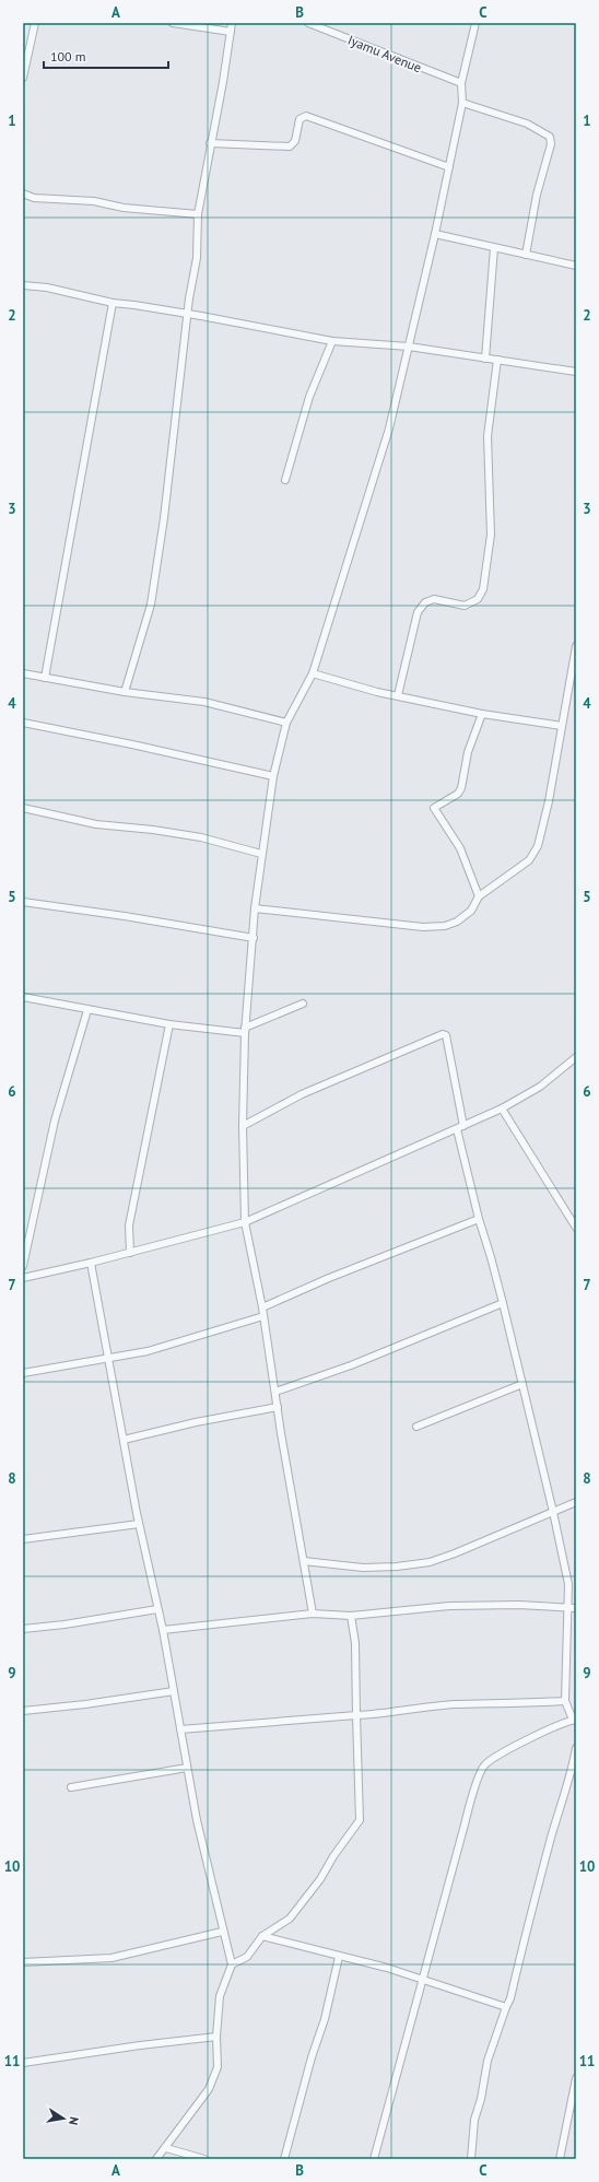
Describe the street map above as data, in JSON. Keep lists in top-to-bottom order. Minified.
{"streets":{"street":["Iyamu Avenue"]},"scale_bar":"100 m","north":"right","grid":{"columns":["A","B","C"],"rows":["1","2","3","4","5","6","7","8","9","10","11"]}}
